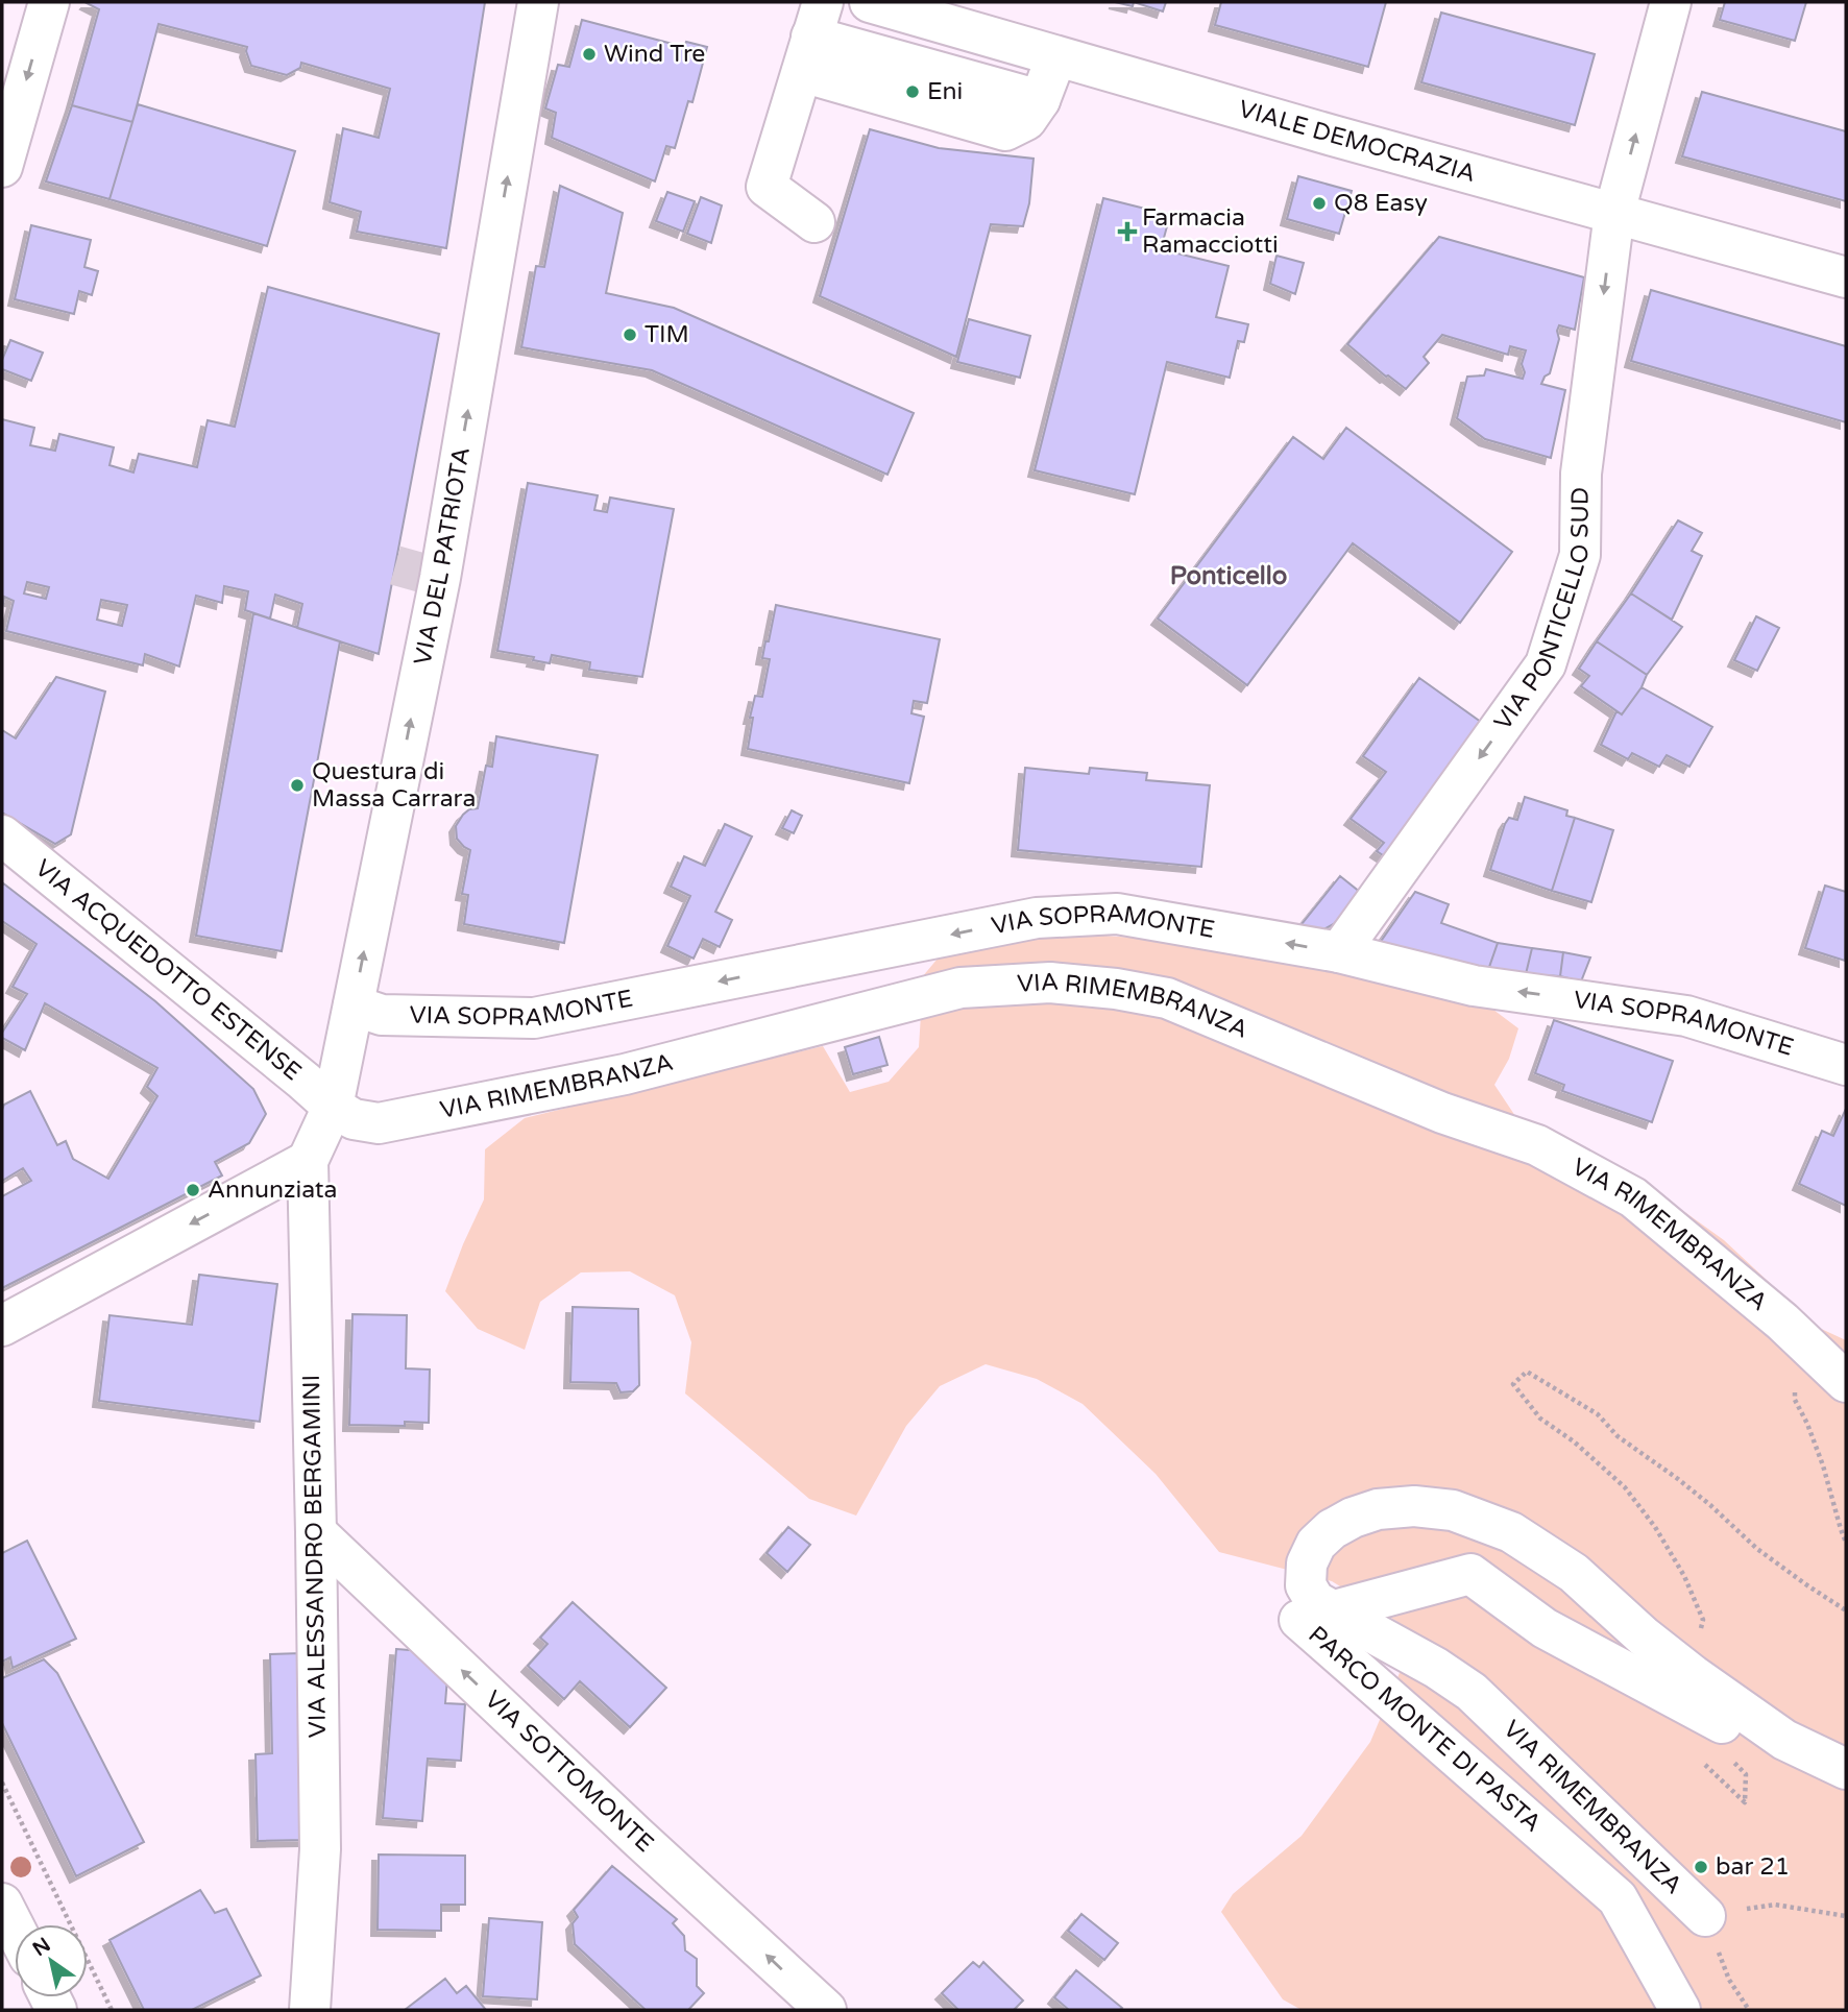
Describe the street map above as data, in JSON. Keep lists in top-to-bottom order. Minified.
{"streets":{"street":["VIALE DEMOCRAZIA","VIA DEL PATRIOTA","VIA PONTICELLO SUD","VIA SOPRAMONTE","VIA ACQUEDOTTO ESTENSE","VIA RIMEMBRANZA","VIA ALESSANDRO BERGAMINI","PARCO MONTE DI PASTA","VIA SOTTOMONTE"]},"crossings":[["VIALE DEMOCRAZIA","VIA PONTICELLO SUD"],["VIA DEL PATRIOTA","VIA SOPRAMONTE"],["VIA DEL PATRIOTA","VIA ACQUEDOTTO ESTENSE"],["VIA DEL PATRIOTA","VIA RIMEMBRANZA"],["VIA DEL PATRIOTA","VIA ALESSANDRO BERGAMINI"],["VIA PONTICELLO SUD","VIA SOPRAMONTE"],["VIA ACQUEDOTTO ESTENSE","VIA RIMEMBRANZA"],["VIA ACQUEDOTTO ESTENSE","VIA ALESSANDRO BERGAMINI"],["VIA RIMEMBRANZA","VIA ALESSANDRO BERGAMINI"],["VIA RIMEMBRANZA","PARCO MONTE DI PASTA"],["VIA ALESSANDRO BERGAMINI","VIA SOTTOMONTE"]],"one_way":["VIA DEL PATRIOTA","VIA SOPRAMONTE","VIA SOTTOMONTE"],"districts":["Ponticello"],"places":{"other":["Wind Tre","Eni","Q8 Easy","TIM","Questura di Massa Carrara","Annunziata","bar 21"],"health":["Farmacia Ramacciotti"]},"north":"top left"}
